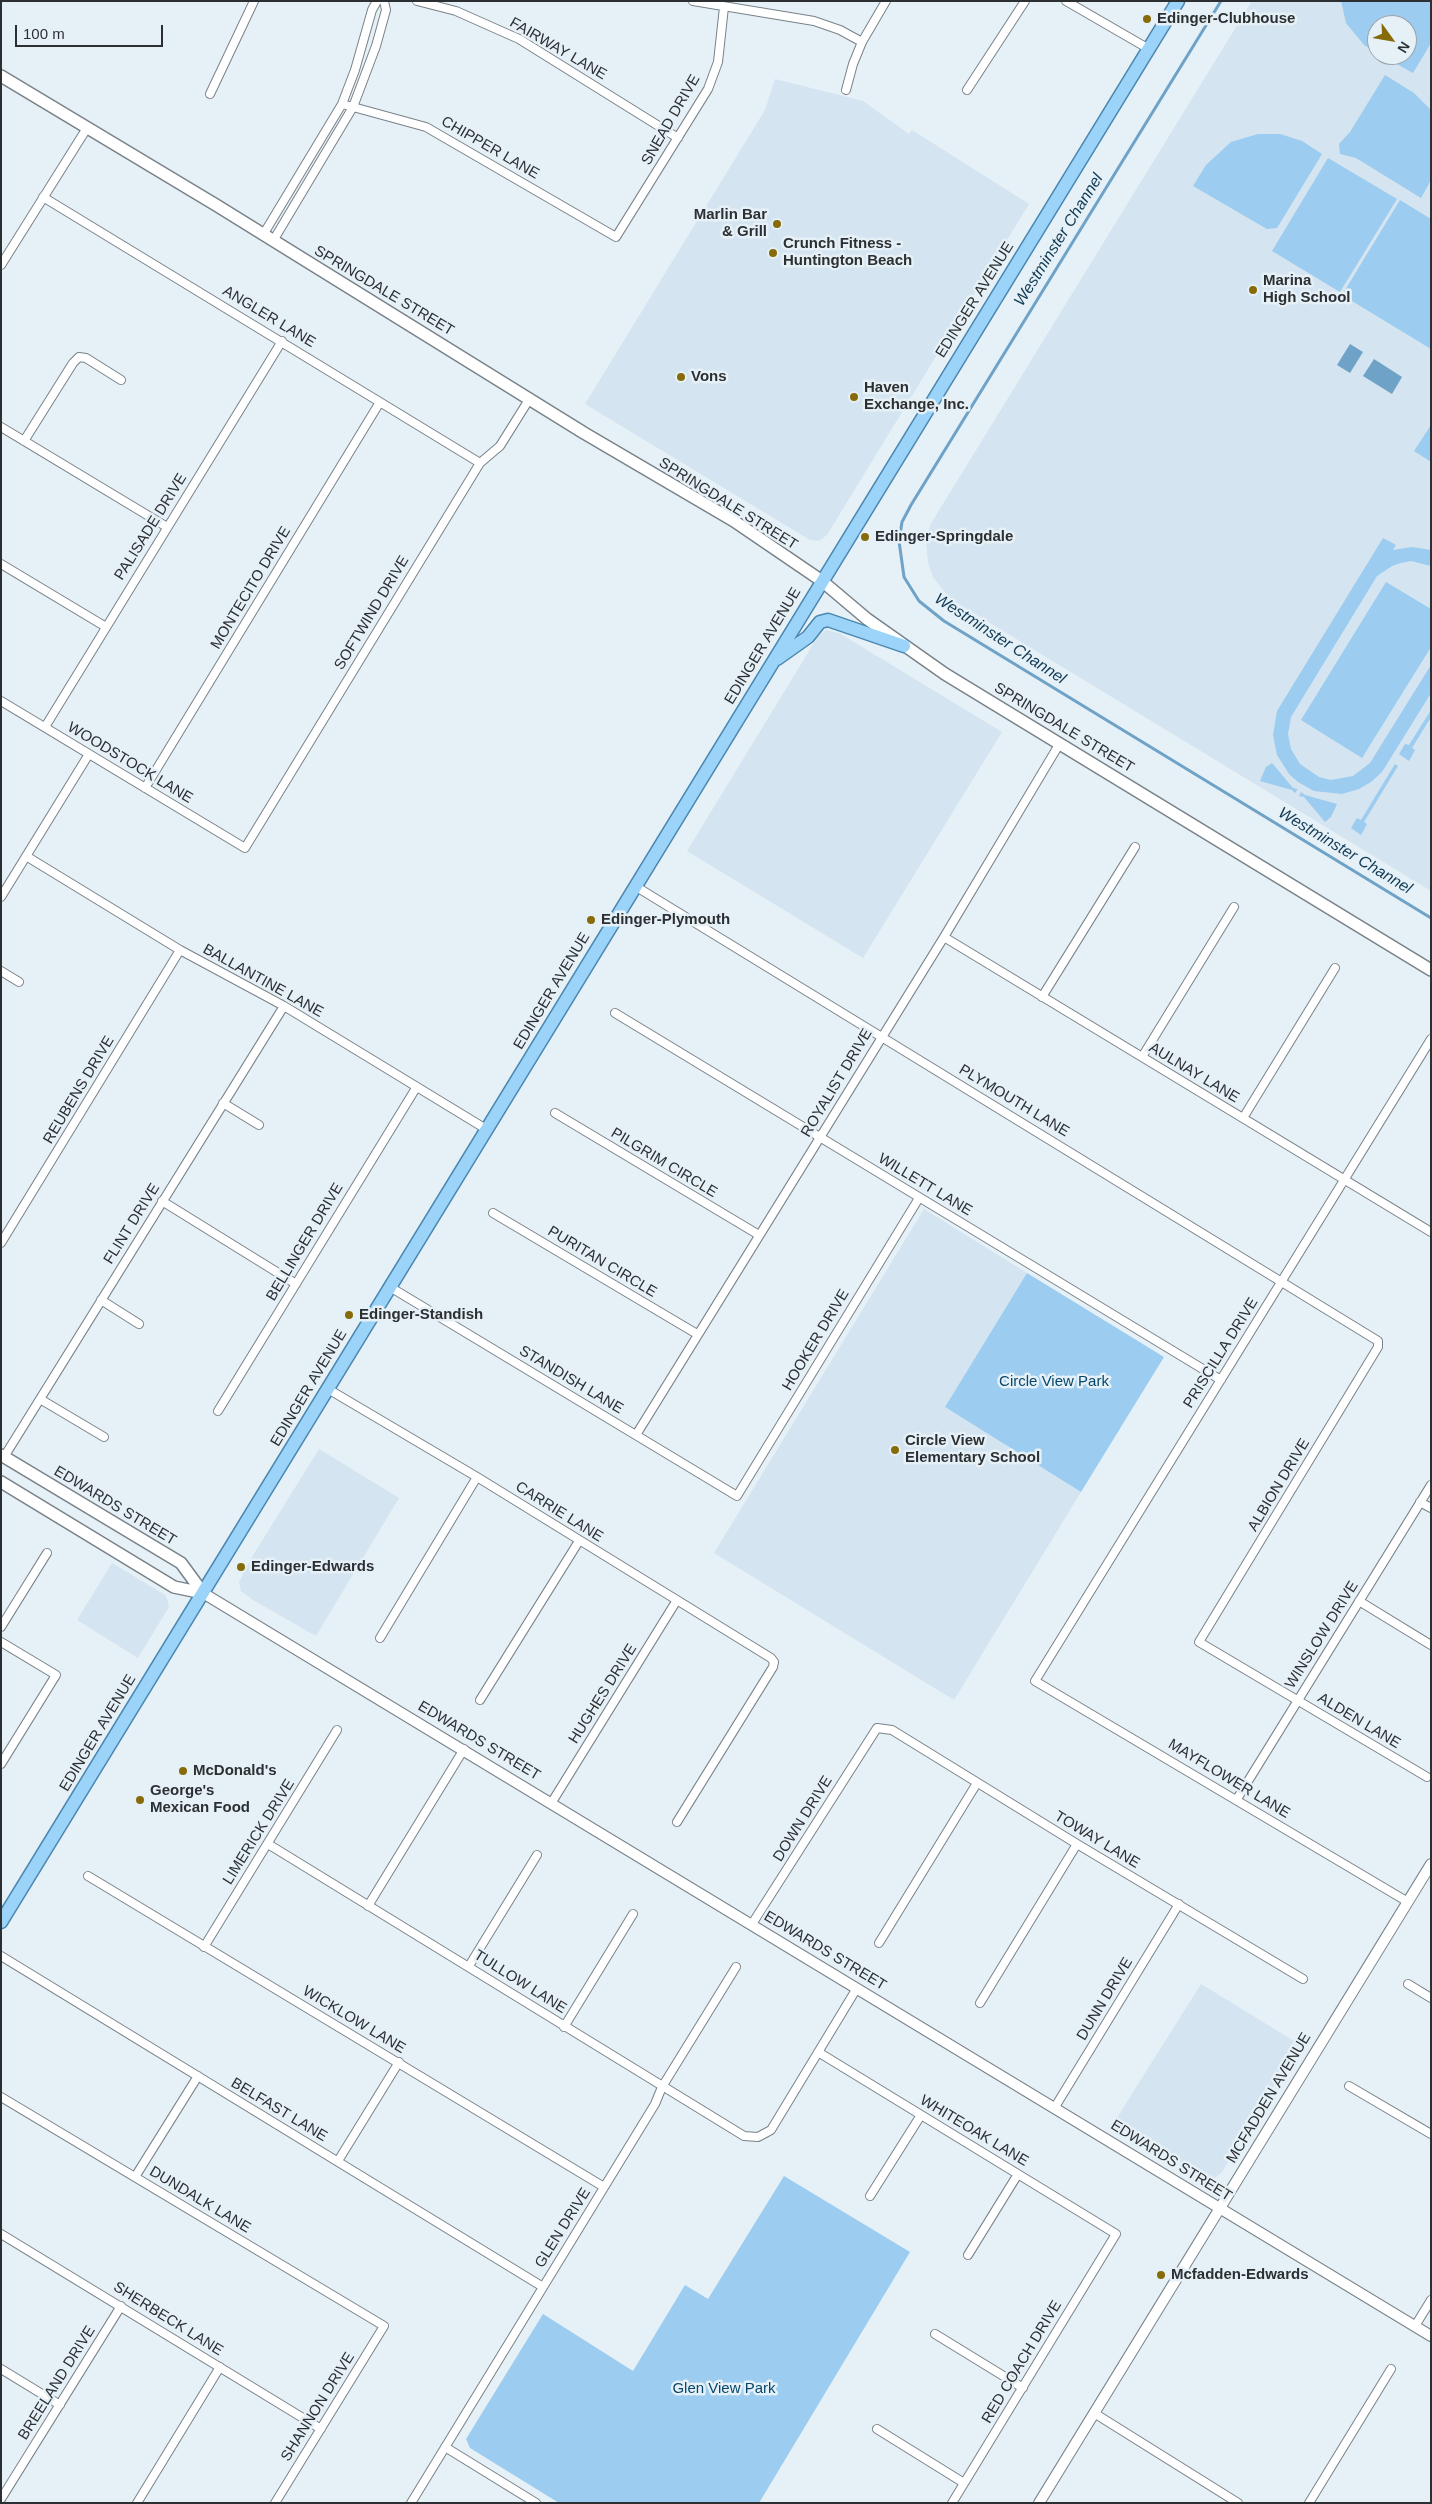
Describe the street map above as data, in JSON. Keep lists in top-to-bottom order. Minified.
{"streets":{"main road":["SPRINGDALE STREET","EDINGER AVENUE","EDWARDS STREET"],"street":["FAIRWAY LANE","SNEAD DRIVE","CHIPPER LANE","ANGLER LANE","PALISADE DRIVE","MONTECITO DRIVE","SOFTWIND DRIVE","WOODSTOCK LANE","BALLANTINE LANE","AULNAY LANE","ROYALIST DRIVE","REUBENS DRIVE","PLYMOUTH LANE","PILGRIM CIRCLE","WILLETT LANE","FLINT DRIVE","BELLINGER DRIVE","PURITAN CIRCLE","HOOKER DRIVE","PRISCILLA DRIVE","STANDISH LANE","ALBION DRIVE","CARRIE LANE","WINSLOW DRIVE","HUGHES DRIVE","ALDEN LANE","MAYFLOWER LANE","DOWN DRIVE","LIMERICK DRIVE","TOWAY LANE","TULLOW LANE","DUNN DRIVE","WICKLOW LANE","MCFADDEN AVENUE","BELFAST LANE","WHITEOAK LANE","DUNDALK LANE","GLEN DRIVE","SHERBECK LANE","RED COACH DRIVE","BREELAND DRIVE","SHANNON DRIVE"]},"crossings":[["FAIRWAY LANE","SNEAD DRIVE"],["SNEAD DRIVE","CHIPPER LANE"],["SPRINGDALE STREET","EDINGER AVENUE"],["SPRINGDALE STREET","SOFTWIND DRIVE"],["SPRINGDALE STREET","ROYALIST DRIVE"],["EDINGER AVENUE","BALLANTINE LANE"],["EDINGER AVENUE","PLYMOUTH LANE"],["EDINGER AVENUE","STANDISH LANE"],["EDINGER AVENUE","EDWARDS STREET"],["EDINGER AVENUE","CARRIE LANE"],["ANGLER LANE","PALISADE DRIVE"],["ANGLER LANE","MONTECITO DRIVE"],["ANGLER LANE","SOFTWIND DRIVE"],["PALISADE DRIVE","WOODSTOCK LANE"],["MONTECITO DRIVE","WOODSTOCK LANE"],["SOFTWIND DRIVE","WOODSTOCK LANE"],["BALLANTINE LANE","REUBENS DRIVE"],["BALLANTINE LANE","FLINT DRIVE"],["BALLANTINE LANE","BELLINGER DRIVE"],["AULNAY LANE","ROYALIST DRIVE"],["AULNAY LANE","PRISCILLA DRIVE"],["ROYALIST DRIVE","PLYMOUTH LANE"],["ROYALIST DRIVE","PILGRIM CIRCLE"],["ROYALIST DRIVE","WILLETT LANE"],["ROYALIST DRIVE","PURITAN CIRCLE"],["ROYALIST DRIVE","STANDISH LANE"],["PLYMOUTH LANE","PRISCILLA DRIVE"],["PLYMOUTH LANE","ALBION DRIVE"],["WILLETT LANE","HOOKER DRIVE"],["WILLETT LANE","PRISCILLA DRIVE"],["FLINT DRIVE","EDWARDS STREET"],["HOOKER DRIVE","STANDISH LANE"],["PRISCILLA DRIVE","MAYFLOWER LANE"],["ALBION DRIVE","ALDEN LANE"],["EDWARDS STREET","HUGHES DRIVE"],["EDWARDS STREET","DOWN DRIVE"],["EDWARDS STREET","DUNN DRIVE"],["EDWARDS STREET","MCFADDEN AVENUE"],["CARRIE LANE","HUGHES DRIVE"],["WINSLOW DRIVE","ALDEN LANE"],["WINSLOW DRIVE","MAYFLOWER LANE"],["MAYFLOWER LANE","MCFADDEN AVENUE"],["DOWN DRIVE","TOWAY LANE"],["LIMERICK DRIVE","TULLOW LANE"],["LIMERICK DRIVE","WICKLOW LANE"],["TOWAY LANE","DUNN DRIVE"],["TULLOW LANE","WHITEOAK LANE"],["TULLOW LANE","GLEN DRIVE"],["WICKLOW LANE","GLEN DRIVE"],["BELFAST LANE","GLEN DRIVE"],["WHITEOAK LANE","RED COACH DRIVE"],["DUNDALK LANE","SHANNON DRIVE"],["SHERBECK LANE","BREELAND DRIVE"],["SHERBECK LANE","SHANNON DRIVE"]],"water":["Westminster Channel"],"parks":["Circle View Park","Glen View Park"],"places":["Edinger-Clubhouse","Marlin Bar & Grill","Crunch Fitness - Huntington Beach","Marina High School","Vons","Haven Exchange, Inc.","Edinger-Springdale","Edinger-Plymouth","Edinger-Standish","Circle View Elementary School","Edinger-Edwards","McDonald's","George's Mexican Food","Mcfadden-Edwards"],"scale_bar":"100 m","north":"bottom right"}
